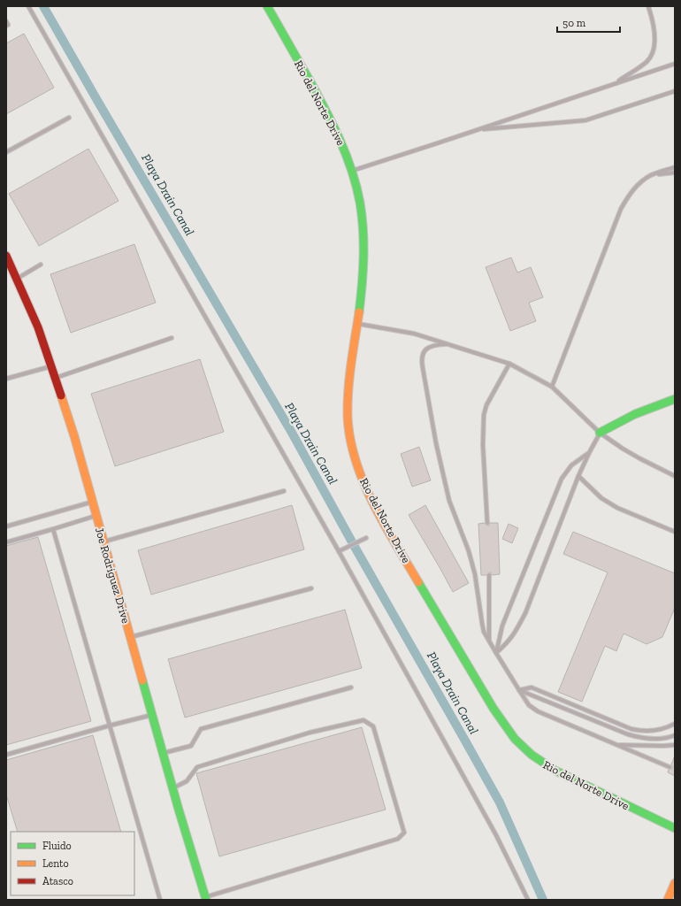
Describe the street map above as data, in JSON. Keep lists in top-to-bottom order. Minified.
{"streets":{"street":["Rio del Norte Drive","Joe Rodriguez Drive"]},"water":["Playa Drain Canal"],"legend":["Fluido","Lento","Atasco"],"scale_bar":"50 m"}
